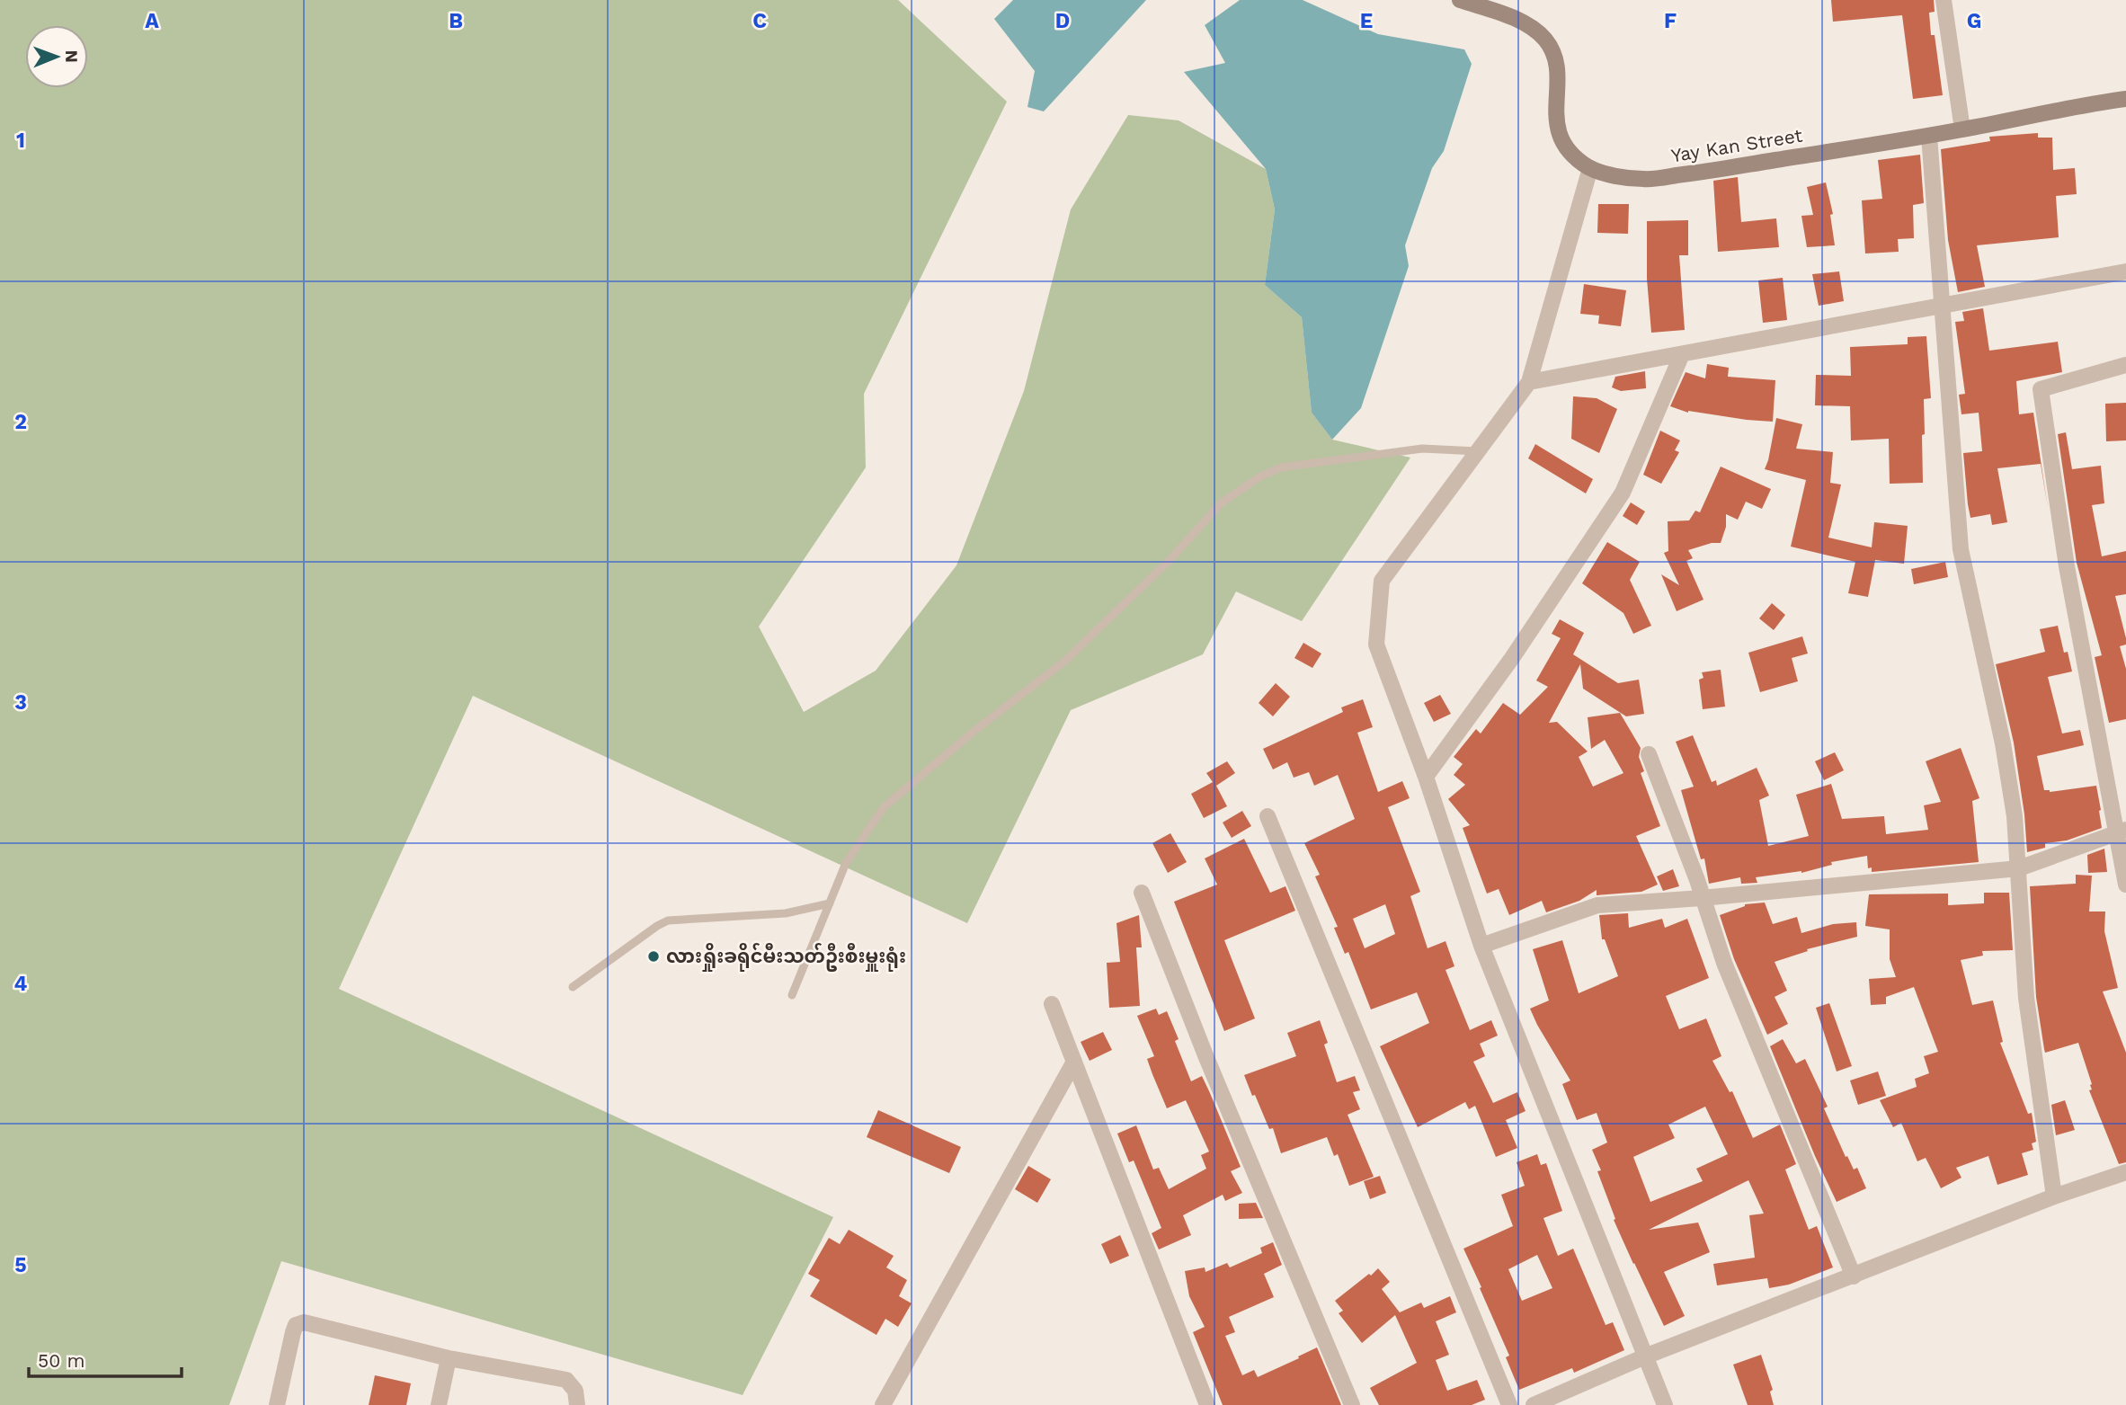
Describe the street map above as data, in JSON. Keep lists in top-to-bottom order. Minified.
{"streets":{"main road":["Yay Kan Street"]},"places":["လားရှိုးခရိုင်မီးသတ်ဦးစီးမှူးရုံး"],"scale_bar":"50 m","north":"right","grid":{"columns":["A","B","C","D","E","F","G"],"rows":["1","2","3","4","5"]}}
